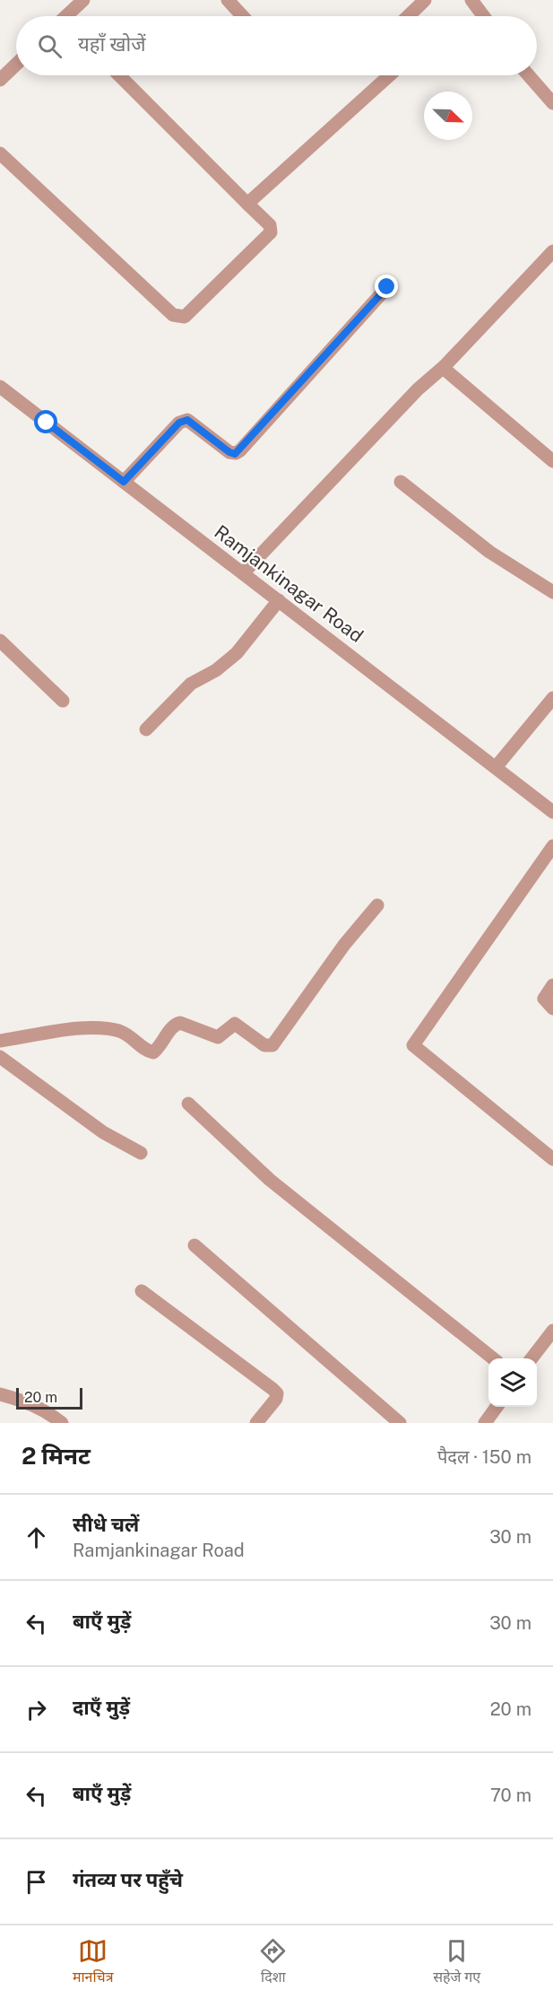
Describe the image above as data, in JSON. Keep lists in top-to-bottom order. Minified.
{"streets":{"street":["Ramjankinagar Road"]},"scale_bar":"20 m","north":"bottom right","page":{"search":"यहाँ खोजें","scale":"20 m","heading":["2 मिनट","पैदल · 150 m"],"list":[["सीधे चलें","Ramjankinagar Road","30 m"],["बाएँ मुड़ें","30 m"],["दाएँ मुड़ें","20 m"],["बाएँ मुड़ें","70 m"],"गंतव्य पर पहुँचे"],"nav":["मानचित्र","दिशा","सहेजे गए"]}}
